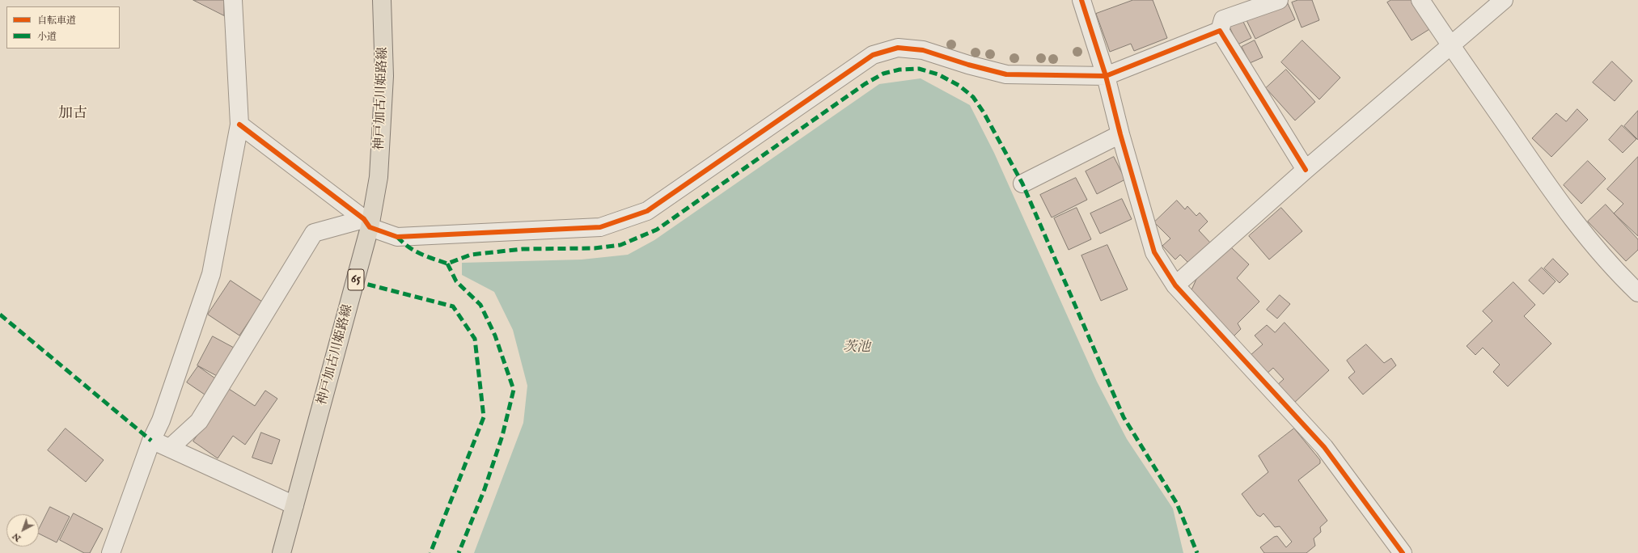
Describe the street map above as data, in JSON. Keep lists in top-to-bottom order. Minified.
{"streets":{"main road":["神戸加古川姫路線","65"]},"districts":["加古"],"water":["茨池"],"legend":["自転車道","小道"],"north":"bottom left"}
